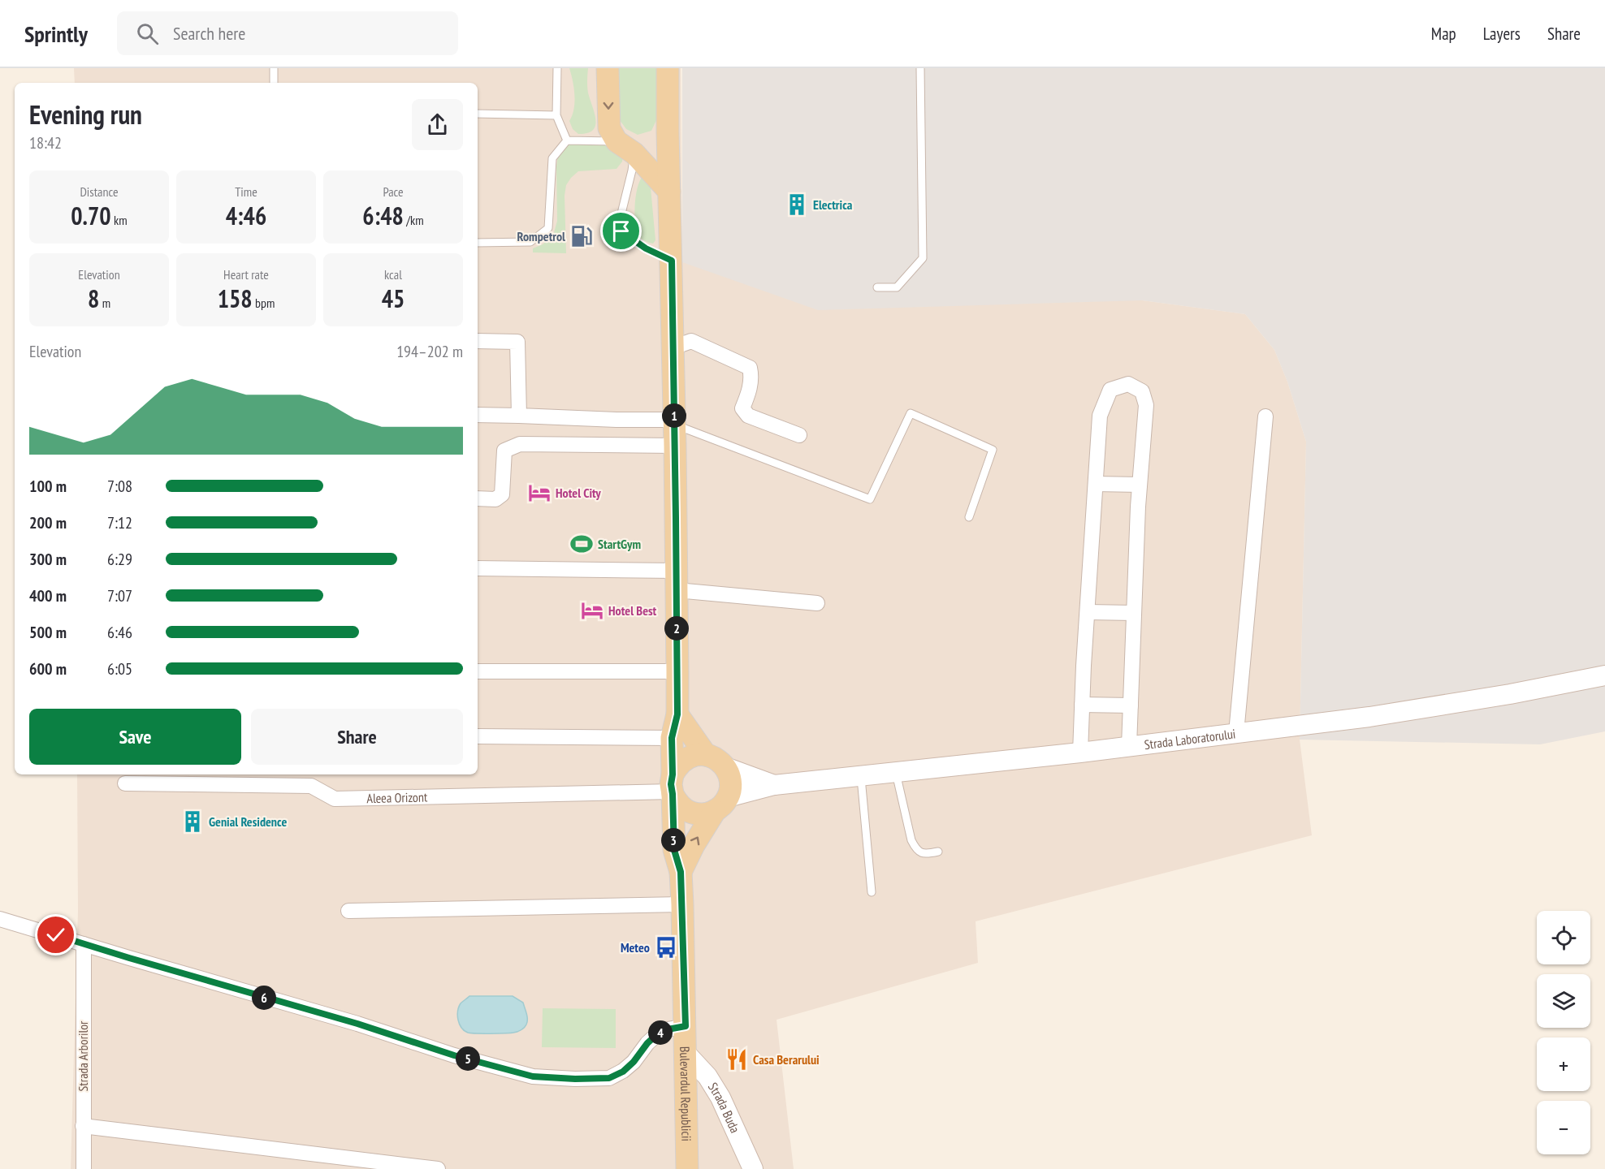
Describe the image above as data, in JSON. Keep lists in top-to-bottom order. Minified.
{"streets":{"main road":["Bulevardul Republicii"],"street":["Strada Laboratorului","Aleea Orizont","Strada Arborilor","Strada Buda"]},"crossings":[["Strada Laboratorului","Aleea Orizont"],["Strada Laboratorului","Bulevardul Republicii"],["Aleea Orizont","Bulevardul Republicii"],["Bulevardul Republicii","Strada Buda"]],"places":{"building":["Electrica","Genial Residence"],"fuel station":["Rompetrol"],"hotel":["Hotel City","Hotel Best"],"sports":["StartGym"],"bus stop":["Meteo"],"restaurant":["Casa Berarului"]},"page":{"header":"Sprintly","search":"Search here","nav":["Map","Layers","Share"],"heading":["Evening run","18:42"],"stats":[["Distance","0.70 km"],["Time","4:46"],["Pace","6:48 /km"],["Elevation","8 m"],["Heart rate","158 bpm"],["kcal","45"]],"chart":["Elevation","194–202 m"],"pins":["1","2","3","6","4","5"],"list":[{"name":"100 m","note":"7:08"},{"name":"200 m","note":"7:12"},{"name":"300 m","note":"6:29"},{"name":"400 m","note":"7:07"},{"name":"500 m","note":"6:46"},{"name":"600 m","note":"6:05"}],"buttons":["Save","Share"],"map_buttons":["+","−"]}}
